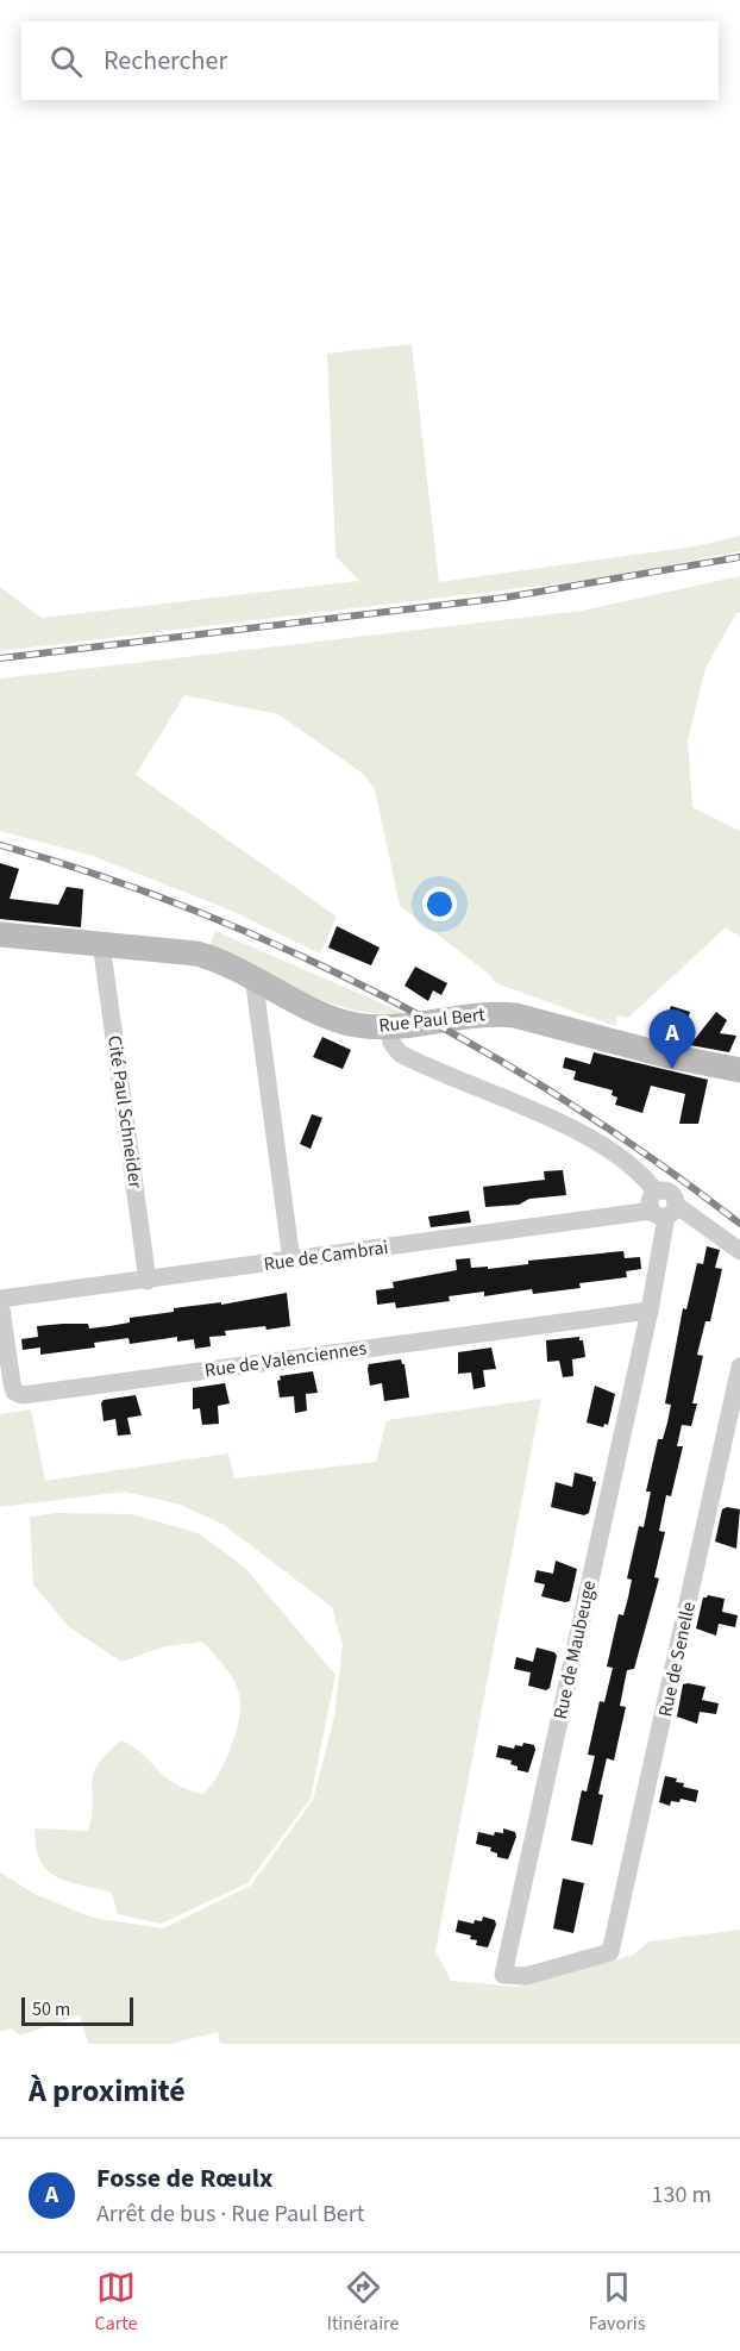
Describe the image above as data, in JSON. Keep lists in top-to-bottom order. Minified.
{"streets":{"street":["Rue Paul Bert","Cité Paul Schneider","Rue de Cambrai","Rue de Valenciennes","Rue de Maubeuge","Rue de Senelle"]},"crossings":[["Rue Paul Bert","Cité Paul Schneider"],["Cité Paul Schneider","Rue de Cambrai"],["Rue de Cambrai","Rue de Valenciennes"],["Rue de Cambrai","Rue de Maubeuge"],["Rue de Valenciennes","Rue de Maubeuge"],["Rue de Maubeuge","Rue de Senelle"]],"scale_bar":"50 m","page":{"search":"Rechercher","pins":"A","scale":"50 m","heading":"À proximité","list":[{"mark":"A","name":"Fosse de Rœulx","note":"Arrêt de bus · Rue Paul Bert","value":"130 m"}],"nav":["Carte","Itinéraire","Favoris"]}}
